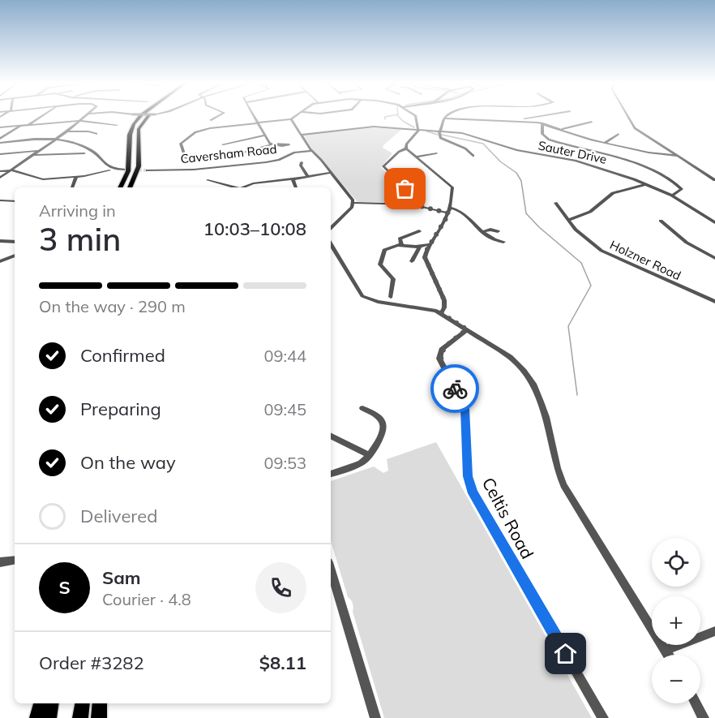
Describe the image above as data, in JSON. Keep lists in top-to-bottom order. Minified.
{"streets":{"street":["Sauter Drive","Caversham Road","Holzner Road","Celtis Road"]},"page":{"heading":["3 min","Arriving in","10:03–10:08"],"panel":["Sam","Courier · 4.8","Order #3282","$8.11"],"bar":"On the way · 290 m","list":[["Confirmed","09:44"],["Preparing","09:45"],["On the way","09:53"],"Delivered"],"map_buttons":["+","−"],"round":"S"}}
